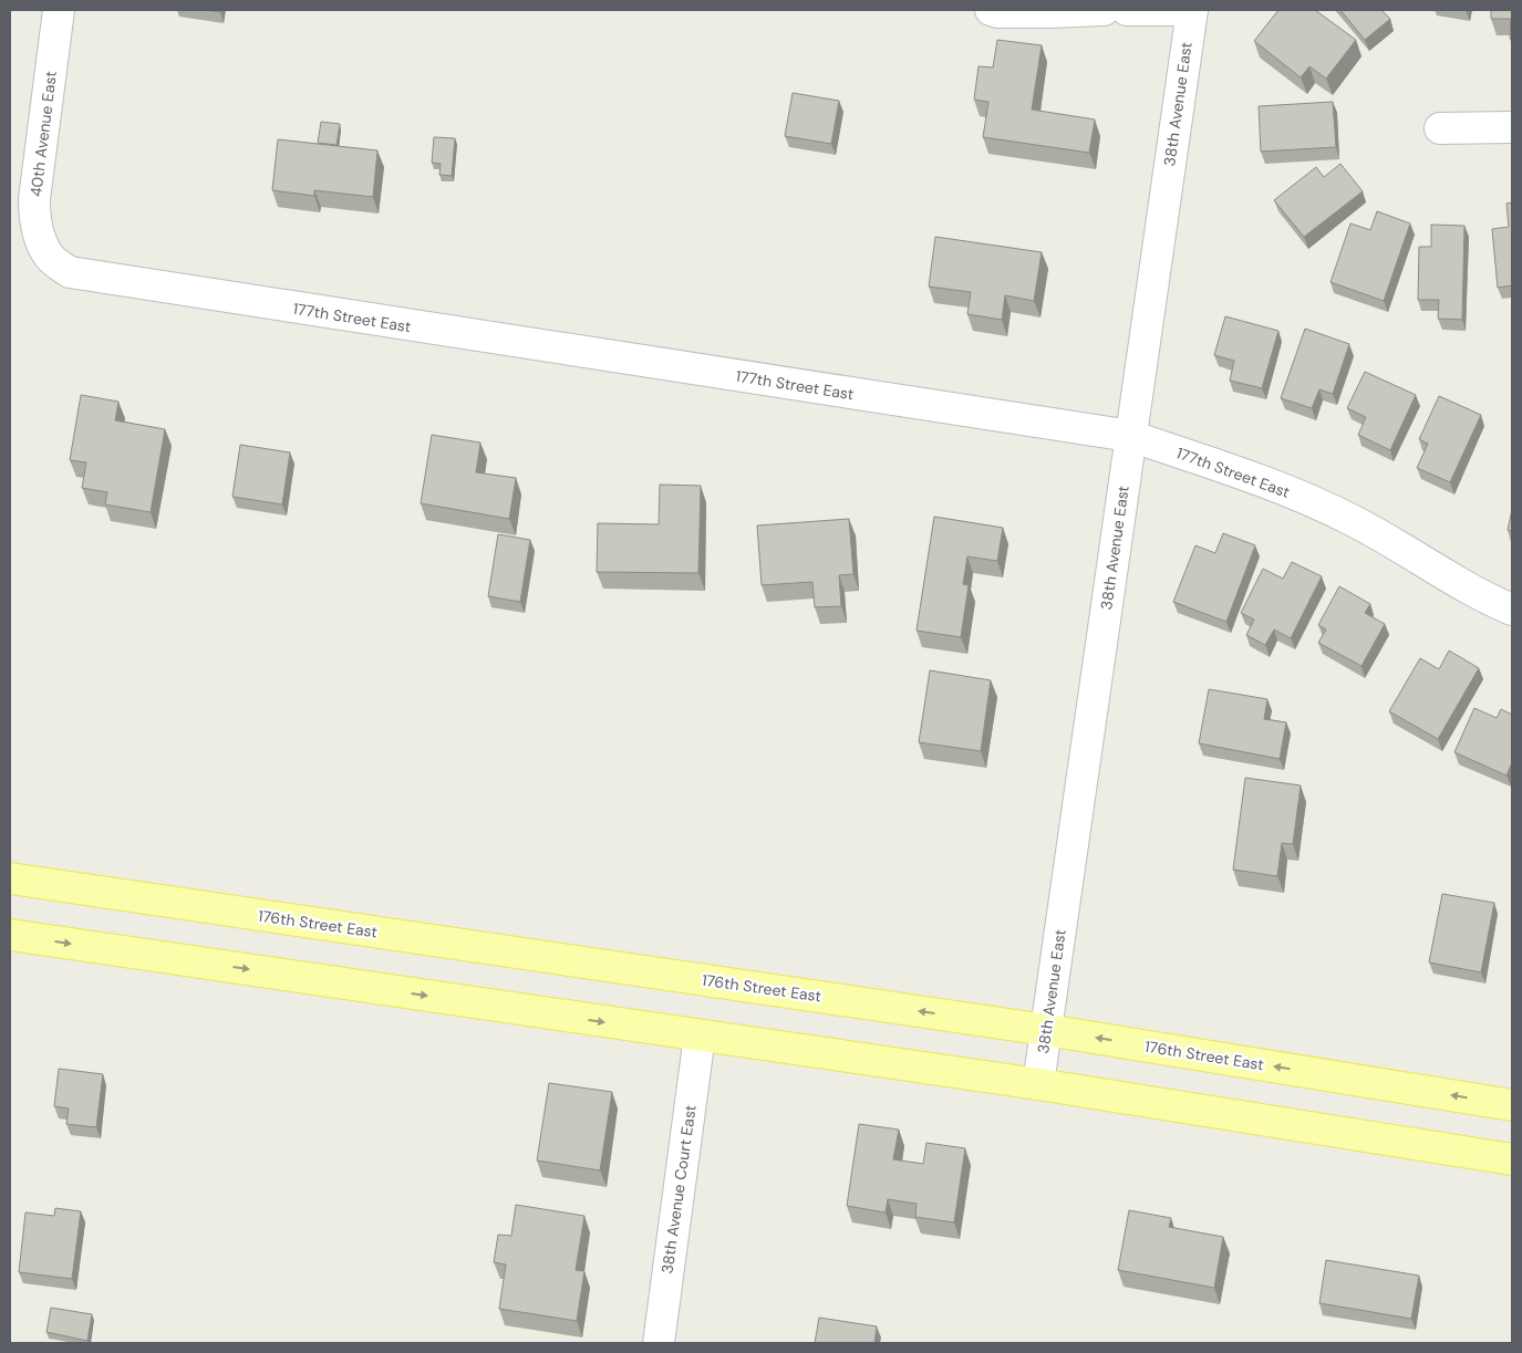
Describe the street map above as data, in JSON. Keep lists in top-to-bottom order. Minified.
{"streets":{"main road":["176th Street East"],"street":["38th Avenue East","40th Avenue East","177th Street East","38th Avenue Court East"]},"crossings":[["38th Avenue East","177th Street East"],["38th Avenue East","176th Street East"],["40th Avenue East","177th Street East"]]}
